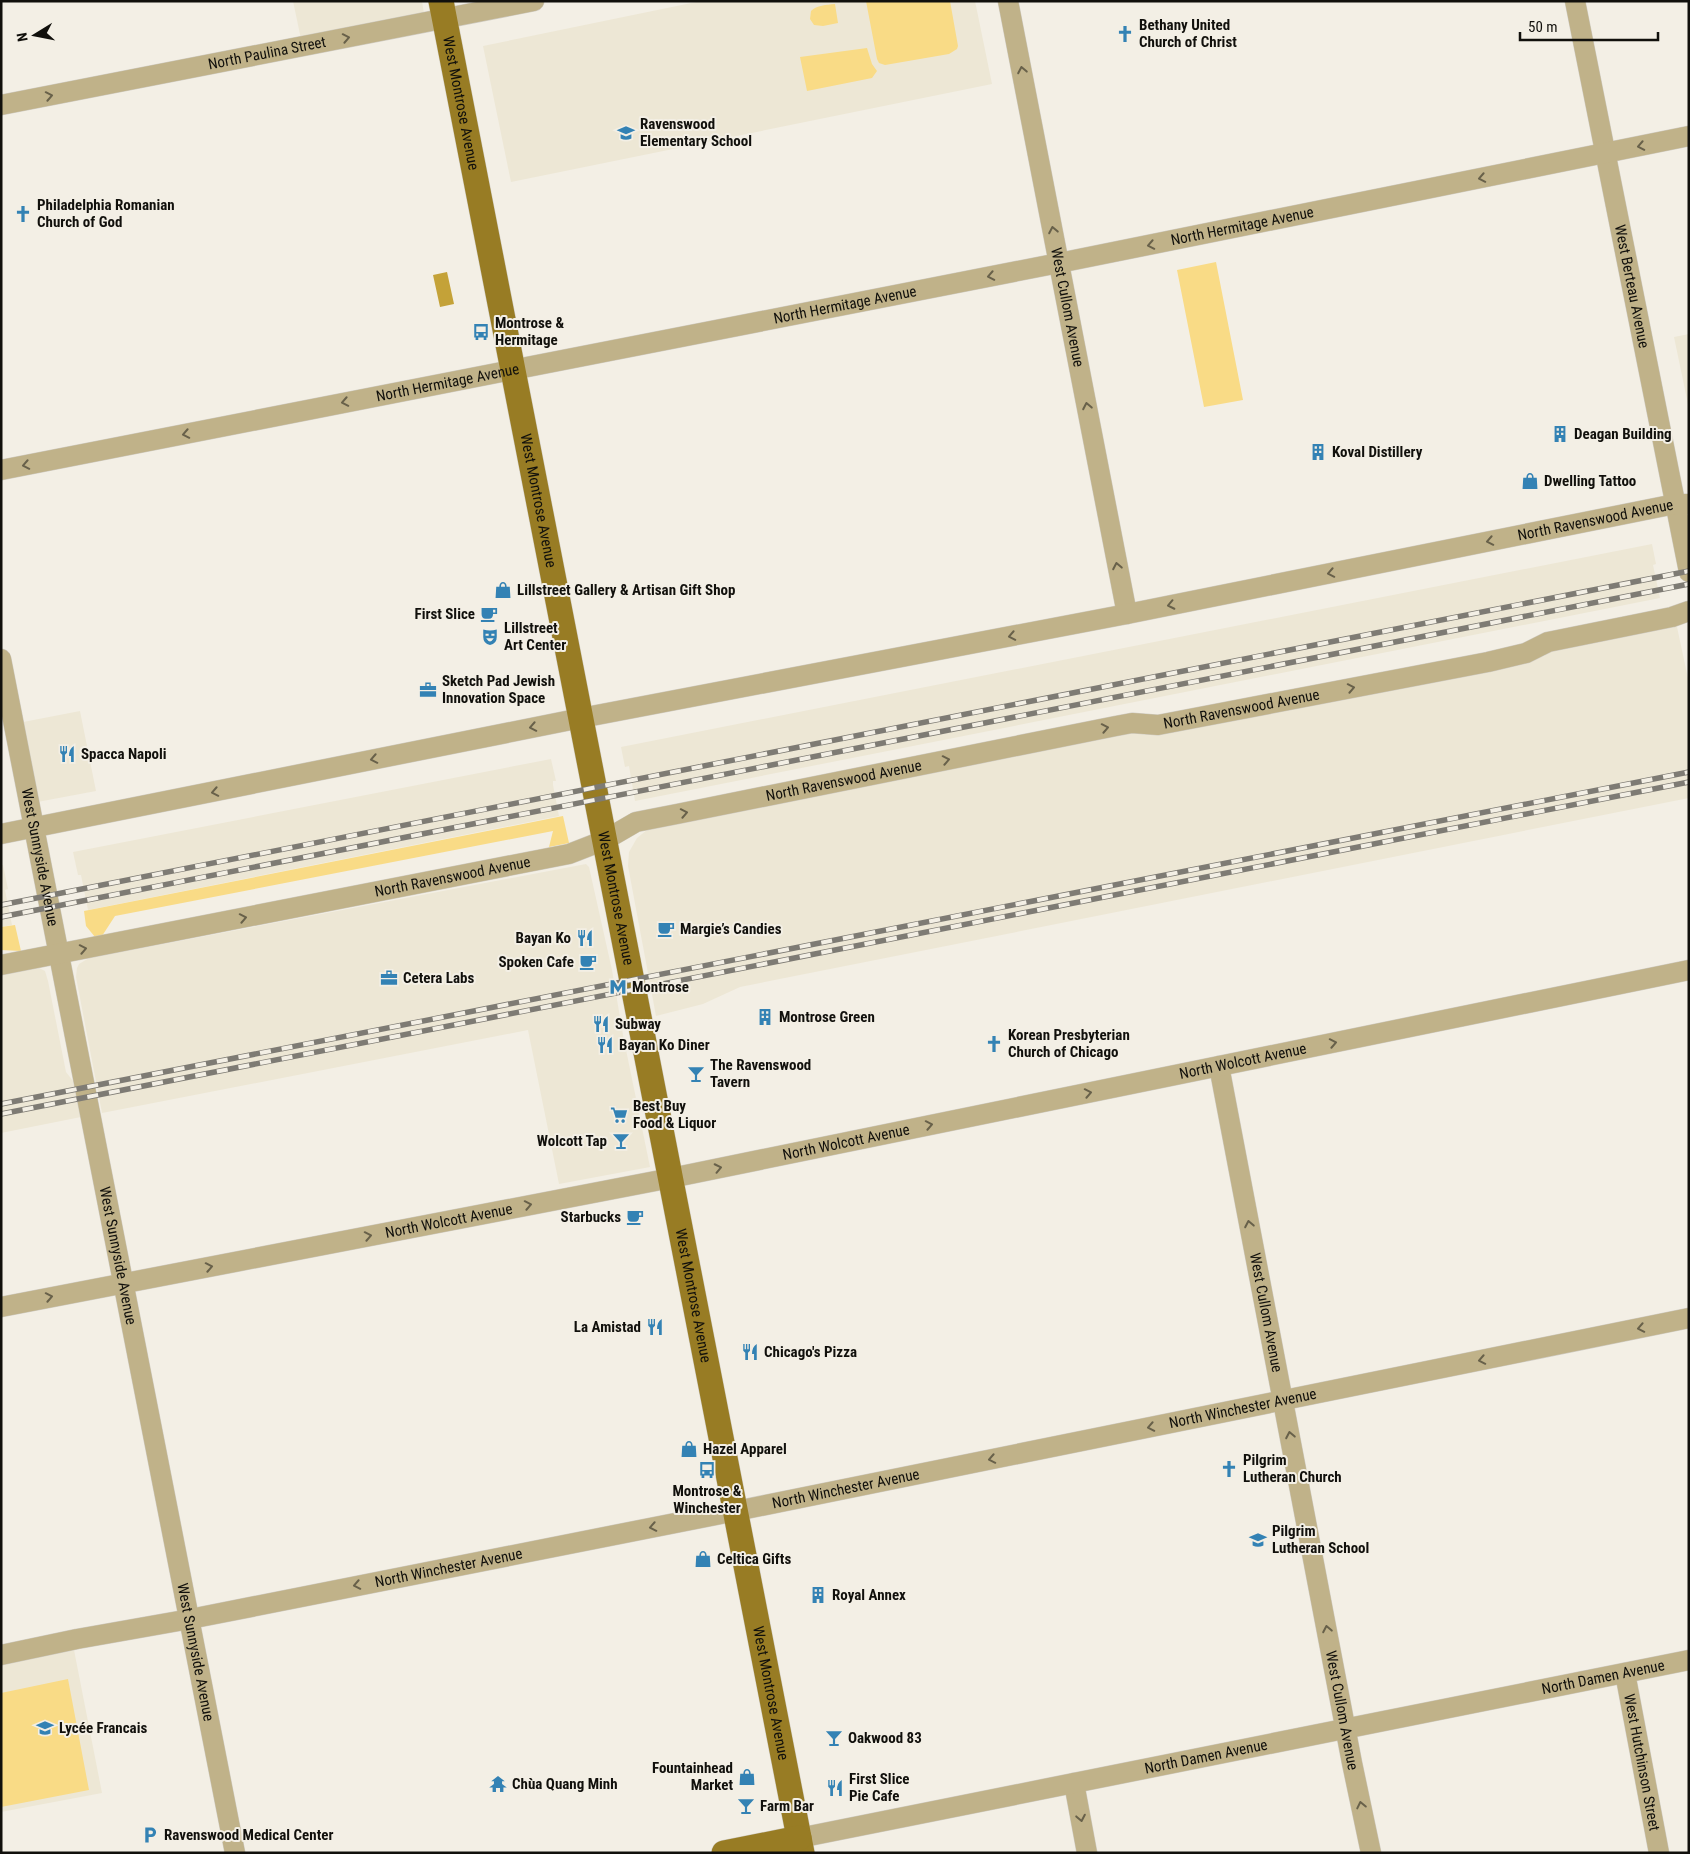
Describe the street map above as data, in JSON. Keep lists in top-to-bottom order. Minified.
{"streets":{"main road":["West Montrose Avenue","North Damen Avenue"],"street":["North Paulina Street","North Hermitage Avenue","West Berteau Avenue","West Cullom Avenue","North Ravenswood Avenue","West Sunnyside Avenue","North Wolcott Avenue","North Winchester Avenue","West Hutchinson Street"]},"crossings":[["North Paulina Street","West Montrose Avenue"],["West Montrose Avenue","North Hermitage Avenue"],["West Montrose Avenue","North Ravenswood Avenue"],["West Montrose Avenue","North Wolcott Avenue"],["West Montrose Avenue","North Winchester Avenue"],["West Montrose Avenue","North Damen Avenue"],["North Hermitage Avenue","West Berteau Avenue"],["North Hermitage Avenue","West Cullom Avenue"],["West Berteau Avenue","North Ravenswood Avenue"],["West Cullom Avenue","North Ravenswood Avenue"],["West Cullom Avenue","North Wolcott Avenue"],["West Cullom Avenue","North Winchester Avenue"],["West Cullom Avenue","North Damen Avenue"],["North Ravenswood Avenue","West Sunnyside Avenue"],["West Sunnyside Avenue","North Wolcott Avenue"],["West Sunnyside Avenue","North Winchester Avenue"],["North Damen Avenue","West Hutchinson Street"]],"one_way":["North Paulina Street","North Hermitage Avenue","West Cullom Avenue","North Wolcott Avenue","North Winchester Avenue"],"places":{"church":["Bethany United Church of Christ","Philadelphia Romanian Church of God","Korean Presbyterian Church of Chicago","Pilgrim Lutheran Church"],"school or university":["Ravenswood Elementary School","Pilgrim Lutheran School","Lycée Francais"],"bus stop":["Montrose & Hermitage","Montrose & Winchester"],"building":["Deagan Building","Koval Distillery","Montrose Green","Royal Annex"],"shop":["Dwelling Tattoo","Lillstreet Gallery & Artisan Gift Shop","Hazel Apparel","Celtica Gifts","Fountainhead Market"],"cafe":["First Slice","Margie’s Candies","Spoken Cafe","Starbucks"],"theatre":["Lillstreet Art Center"],"office":["Sketch Pad Jewish Innovation Space","Cetera Labs"],"restaurant":["Spacca Napoli","Bayan Ko","Subway","Bayan Ko Diner","La Amistad","Chicago's Pizza","First Slice Pie Cafe"],"metro station":["Montrose"],"bar":["The Ravenswood Tavern","Wolcott Tap","Oakwood 83","Farm Bar"],"supermarket":["Best Buy Food & Liquor"],"temple":["Chùa Quang Minh"],"parking":["Ravenswood Medical Center"]},"scale_bar":"50 m","north":"left"}
